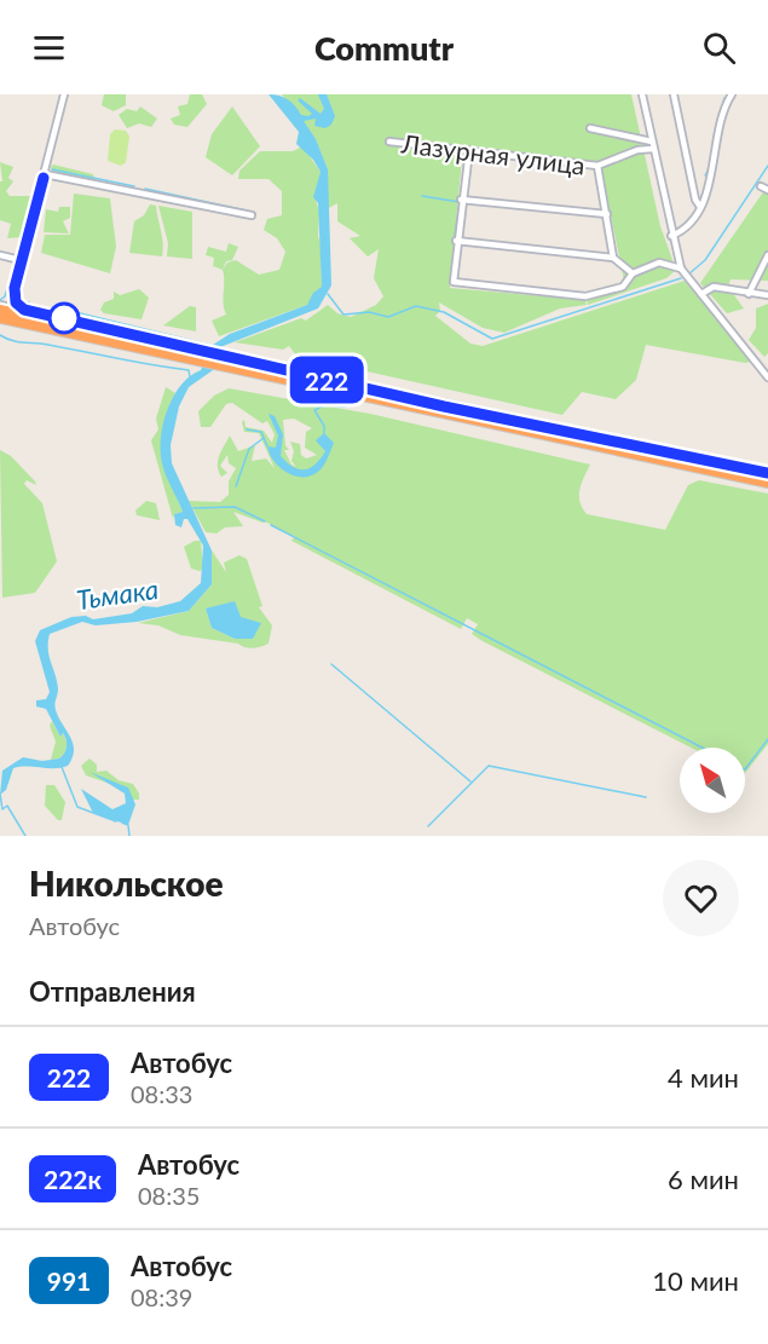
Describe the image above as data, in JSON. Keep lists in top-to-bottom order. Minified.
{"streets":{"street":["Лазурная улица"]},"water":["Тьмака"],"lines":["bus line 222"],"north":"top left","page":{"header":"Commutr","on_map":"222","heading":[["Никольское","Автобус"],"Отправления"],"list":[{"mark":"222","name":"Автобус","note":"08:33","value":"4 мин"},{"mark":"222к","name":"Автобус","note":"08:35","value":"6 мин"},{"mark":"991","name":"Автобус","note":"08:39","value":"10 мин"}]}}
